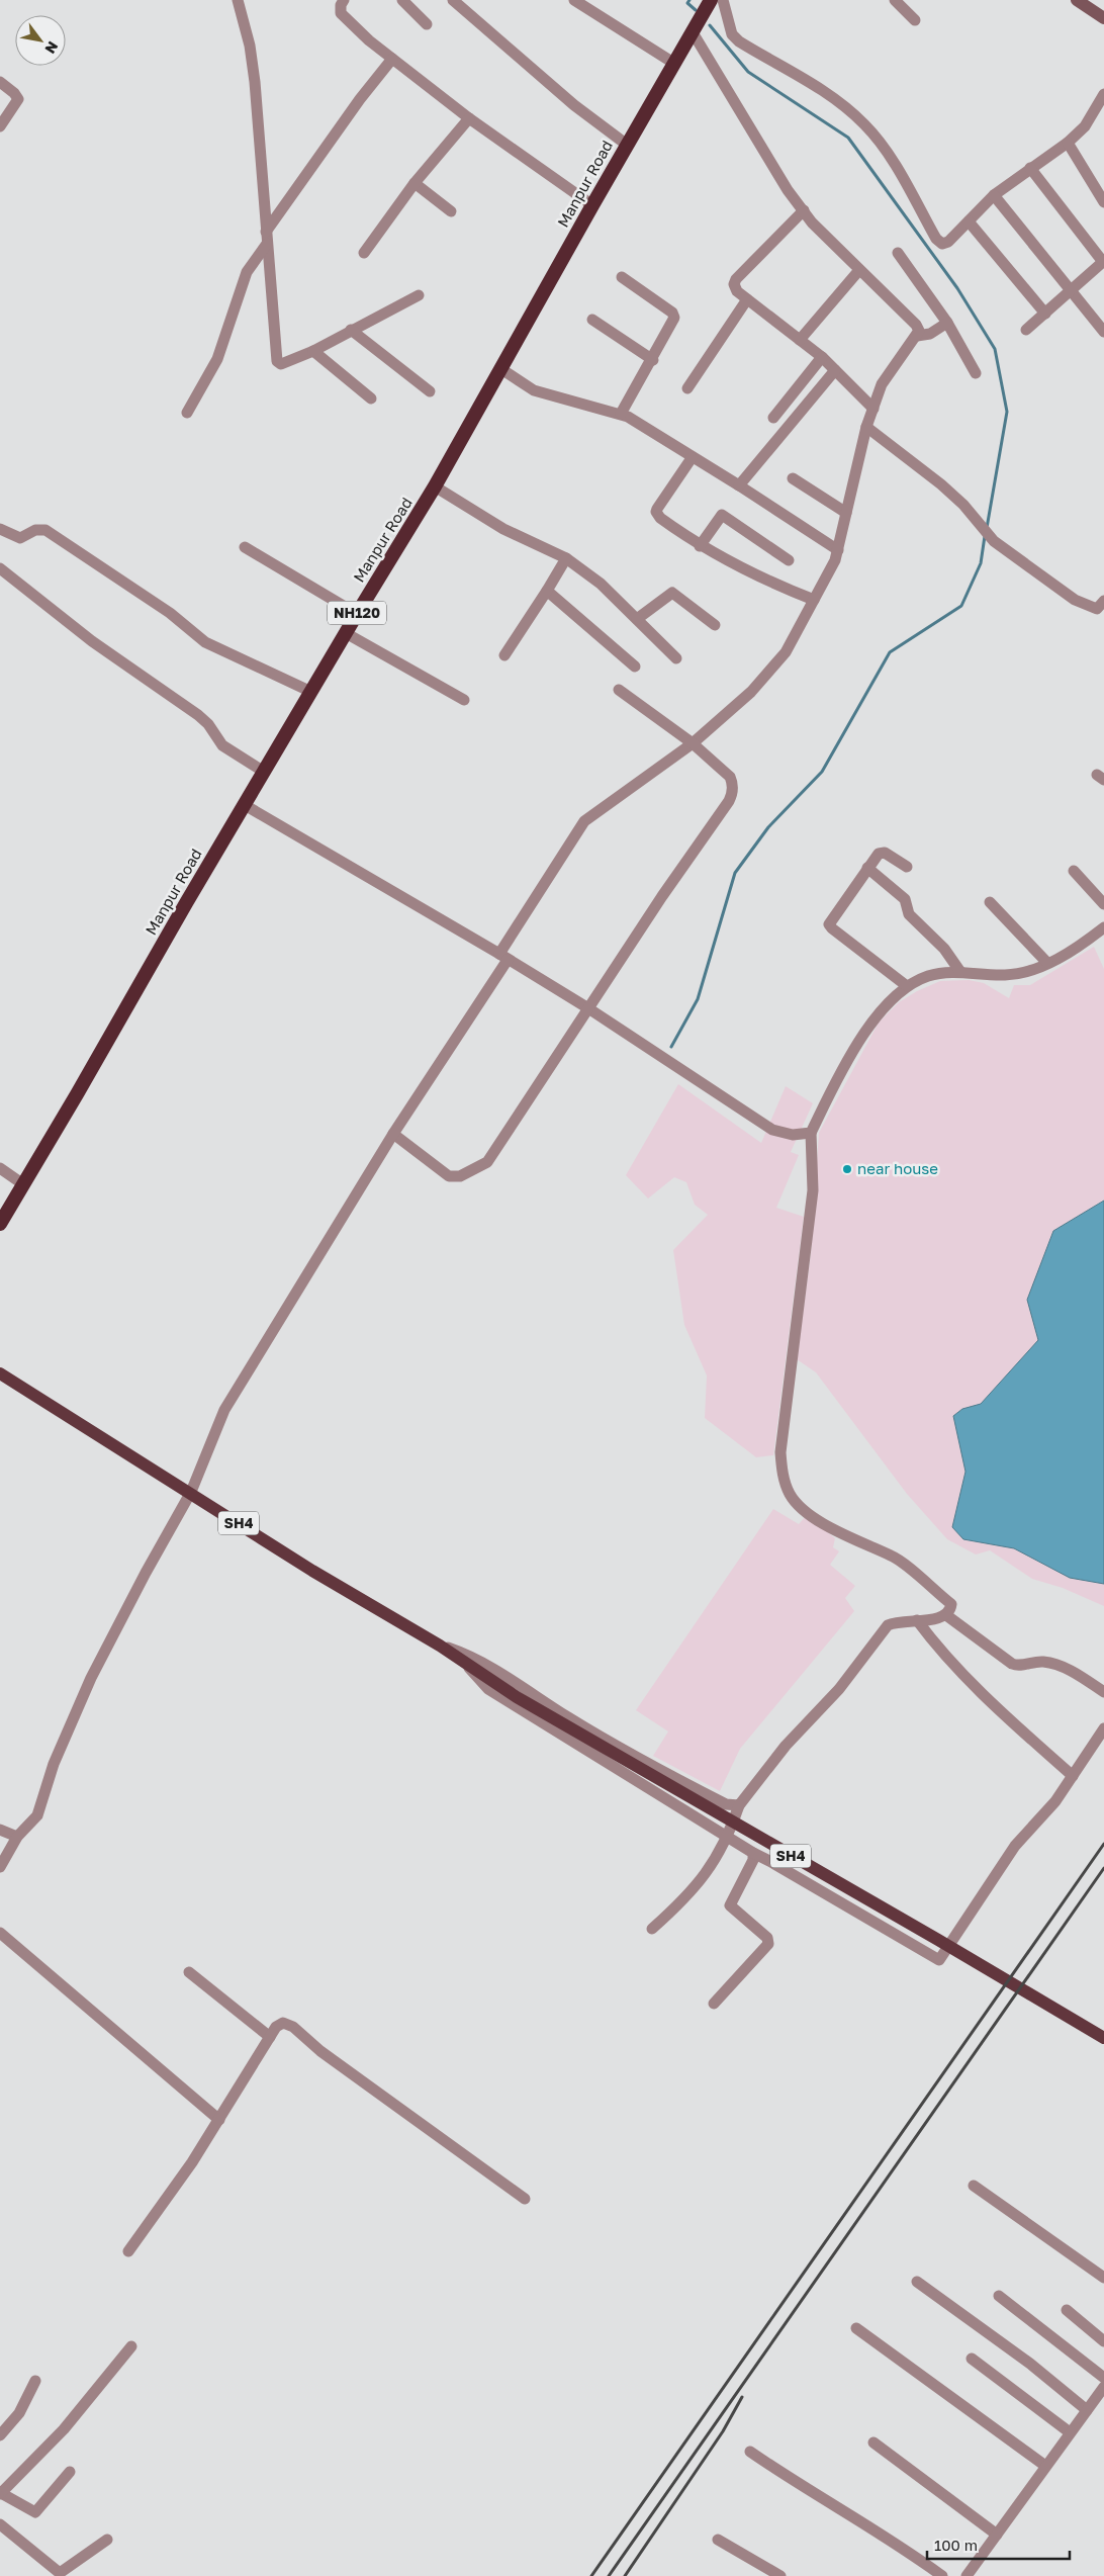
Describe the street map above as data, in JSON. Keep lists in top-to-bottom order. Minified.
{"streets":{"highway":["Manpur Road","NH120"],"main road":["SH4"]},"places":["near house"],"scale_bar":"100 m","north":"bottom right"}
